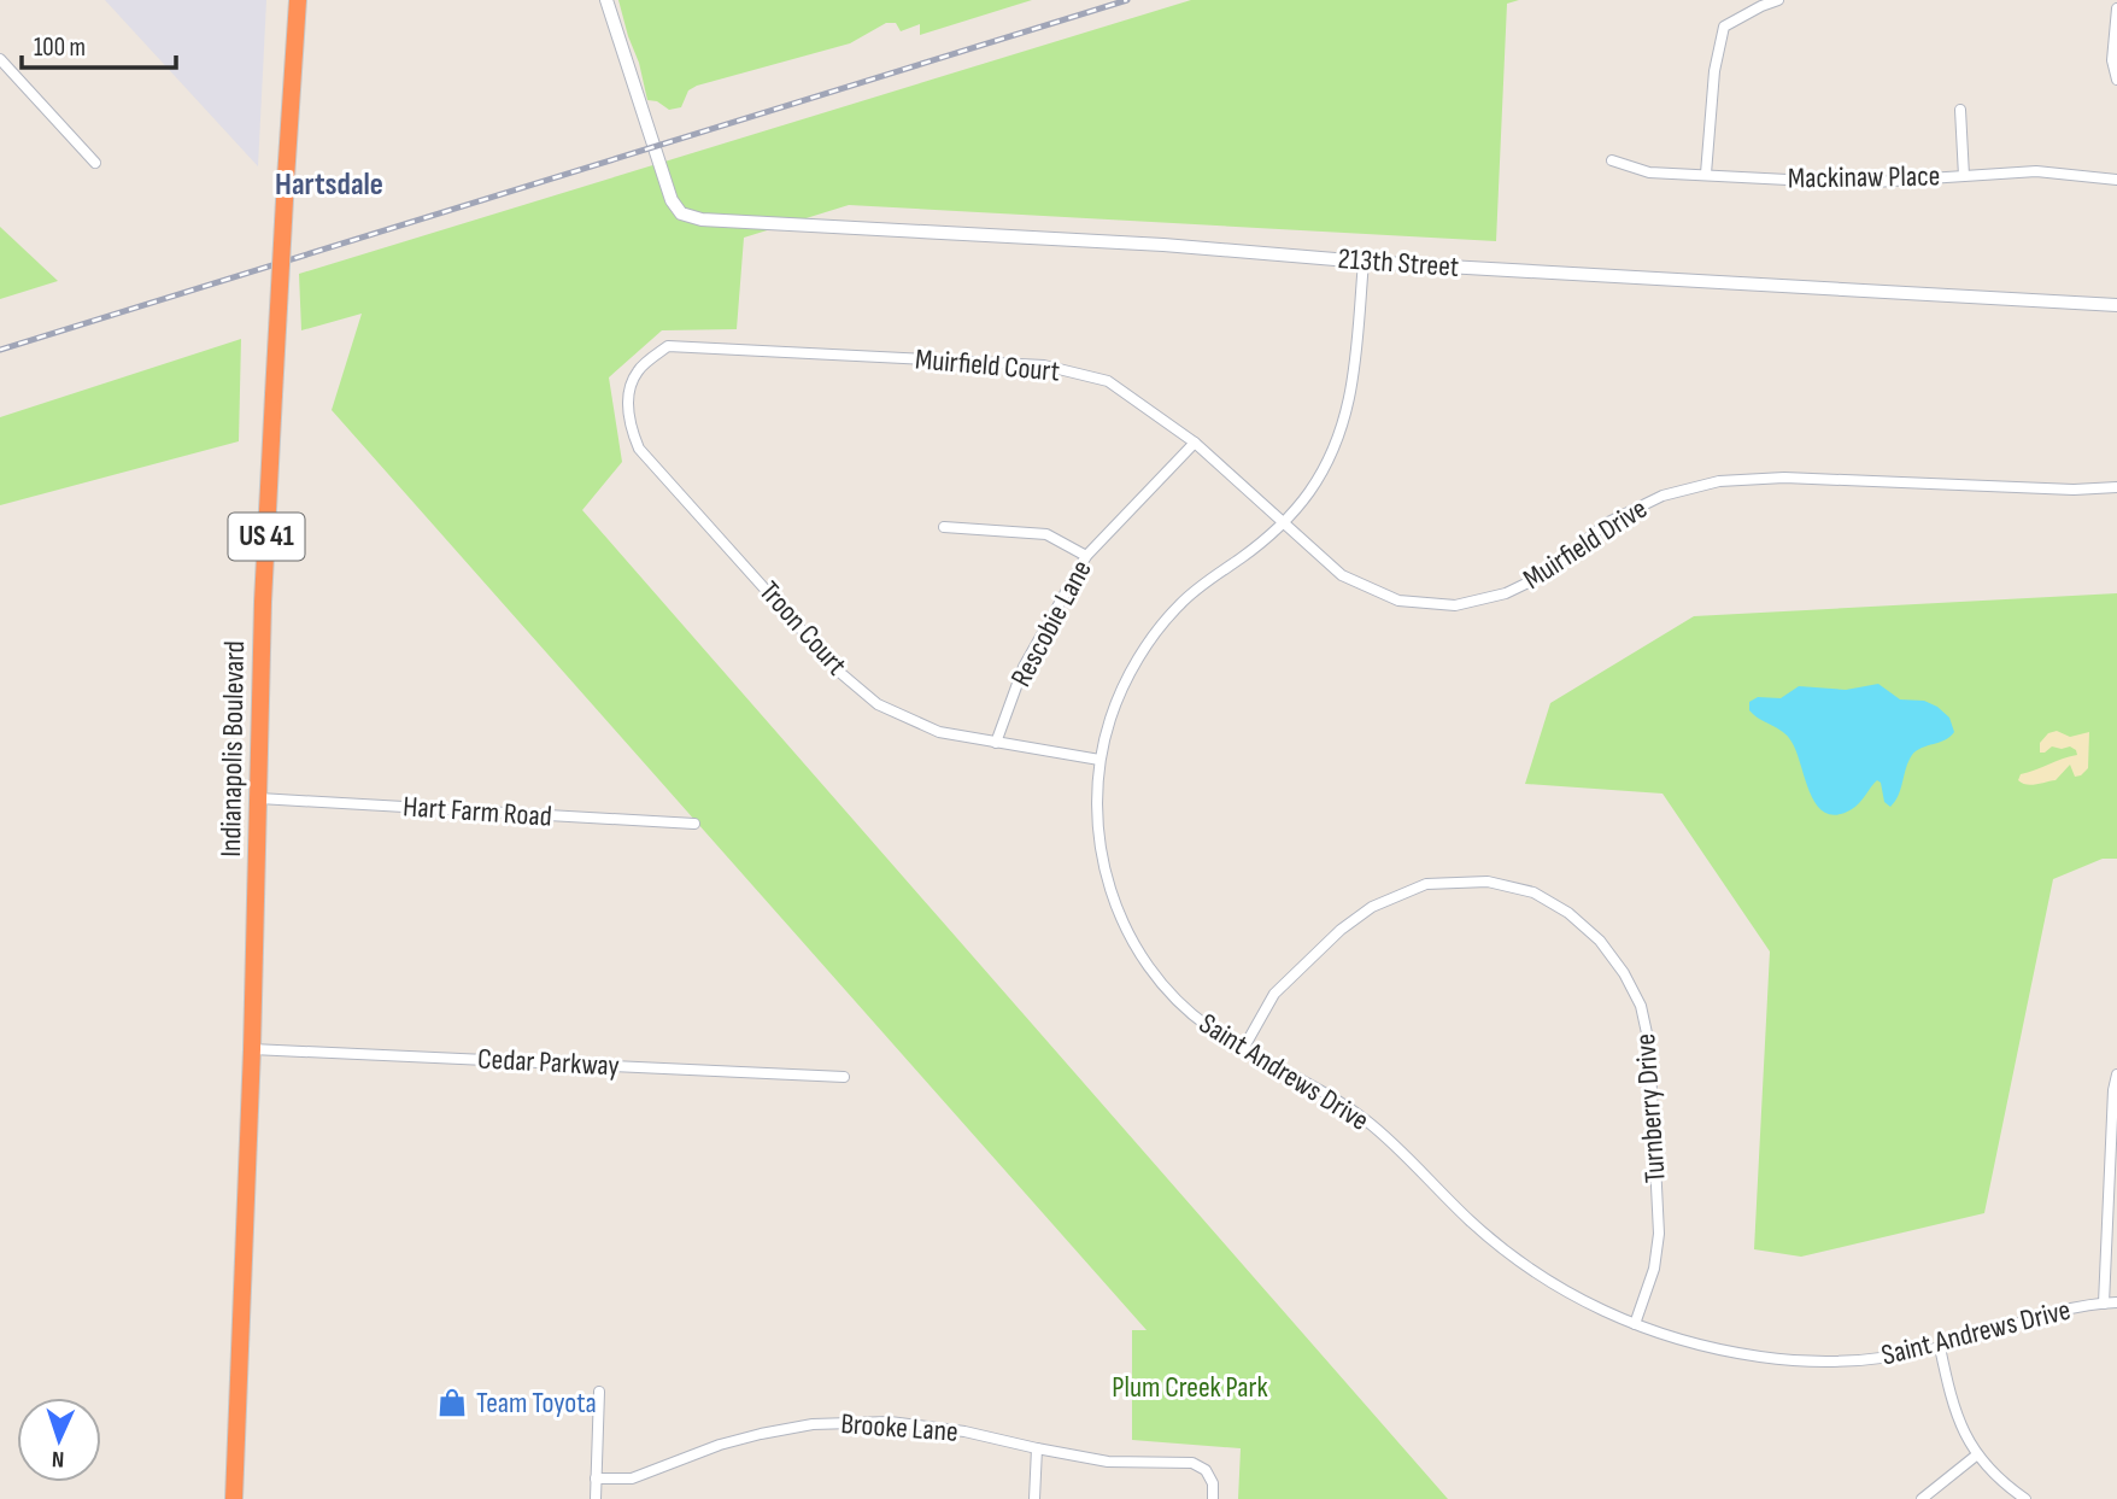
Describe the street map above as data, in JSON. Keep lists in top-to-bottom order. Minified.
{"streets":{"highway":["US 41","Indianapolis Boulevard"],"street":["Mackinaw Place","213th Street","Muirfield Court","Muirfield Drive","Rescobie Lane","Troon Court","Hart Farm Road","Cedar Parkway","Saint Andrews Drive","Turnberry Drive","Brooke Lane"]},"crossings":[["213th Street","Saint Andrews Drive"],["Muirfield Court","Muirfield Drive"],["Muirfield Court","Rescobie Lane"],["Muirfield Court","Troon Court"],["Muirfield Court","Saint Andrews Drive"],["Muirfield Drive","Saint Andrews Drive"],["Rescobie Lane","Troon Court"],["Troon Court","Saint Andrews Drive"],["Indianapolis Boulevard","Hart Farm Road"],["Indianapolis Boulevard","Cedar Parkway"],["Saint Andrews Drive","Turnberry Drive"]],"districts":["Hartsdale"],"parks":["Plum Creek Park"],"places":{"shop":["Team Toyota"]},"scale_bar":"100 m","north":"bottom"}
